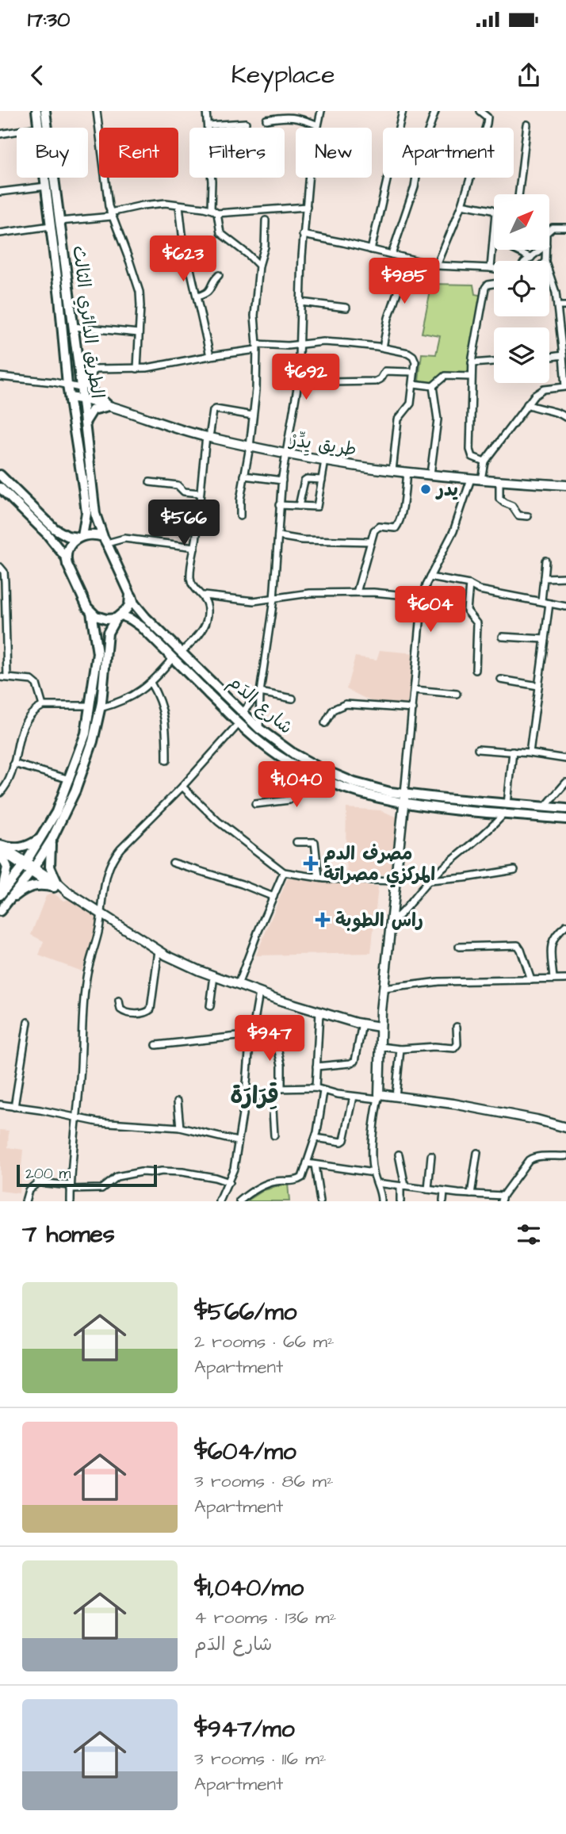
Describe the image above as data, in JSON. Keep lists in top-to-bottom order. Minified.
{"streets":{"main road":["الطريق الدائري الثالث","شارع الدَم"],"street":["طريق يِدِّرْ"]},"crossings":[["الطريق الدائري الثالث","طريق يِدِّرْ"],["الطريق الدائري الثالث","شارع الدَم"]],"districts":["قِرَارَة"],"places":{"other":["يدر"],"health":["مصرف الدم المركزي مصراتة","راس الطوبة"]},"scale_bar":"200 m","north":"top right","page":{"status":"17:30","header":"Keyplace","chip":["Buy","Rent","Filters","New","Apartment"],"price":["$623","$985","$692","$566","$604","$1,040","$947"],"scale":"200 m","heading":"7 homes","list":[{"name":"$566/mo","note":"2 rooms · 66 m² · Apartment"},{"name":"$604/mo","note":"3 rooms · 86 m² · Apartment"},{"name":"$1,040/mo","note":"4 rooms · 136 m² · شارع الدَم"},{"name":"$947/mo","note":"3 rooms · 116 m² · Apartment"}]}}
